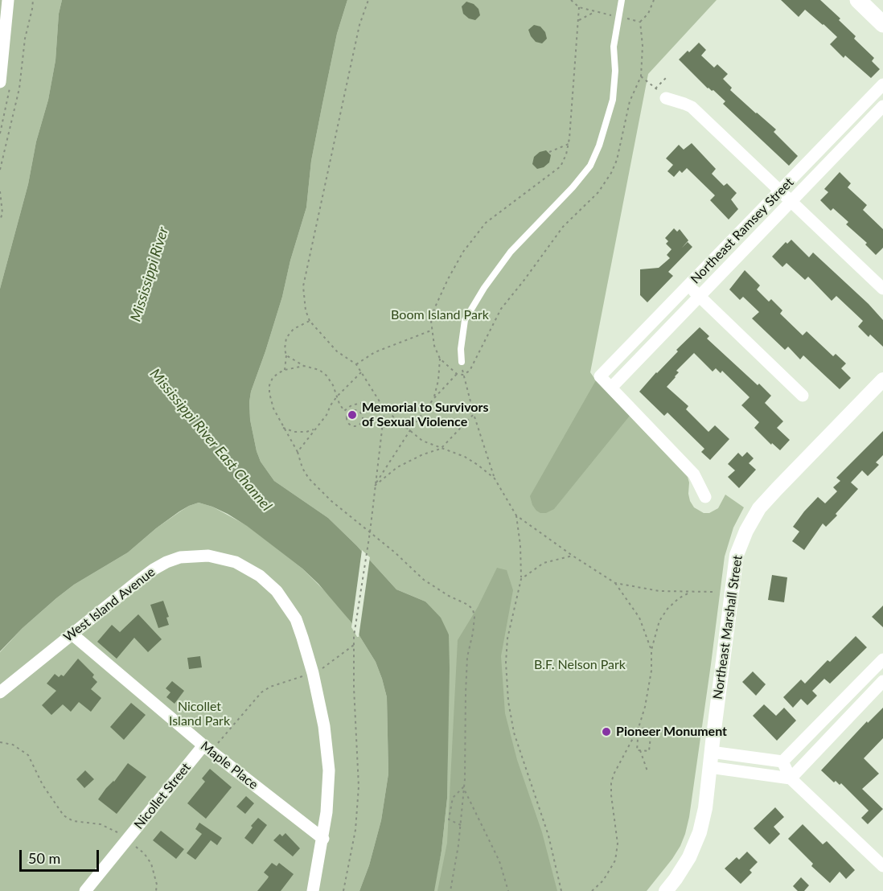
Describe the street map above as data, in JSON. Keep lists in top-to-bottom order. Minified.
{"streets":{"street":["Northeast Ramsey Street","West Island Avenue","Northeast Marshall Street","Maple Place","Nicollet Street"]},"crossings":[["West Island Avenue","Maple Place"],["Maple Place","Nicollet Street"]],"water":["Mississippi River","Mississippi River East Channel"],"parks":["Boom Island Park","B.F. Nelson Park","Nicollet Island Park"],"places":["Memorial to Survivors of Sexual Violence","Pioneer Monument"],"scale_bar":"50 m"}
